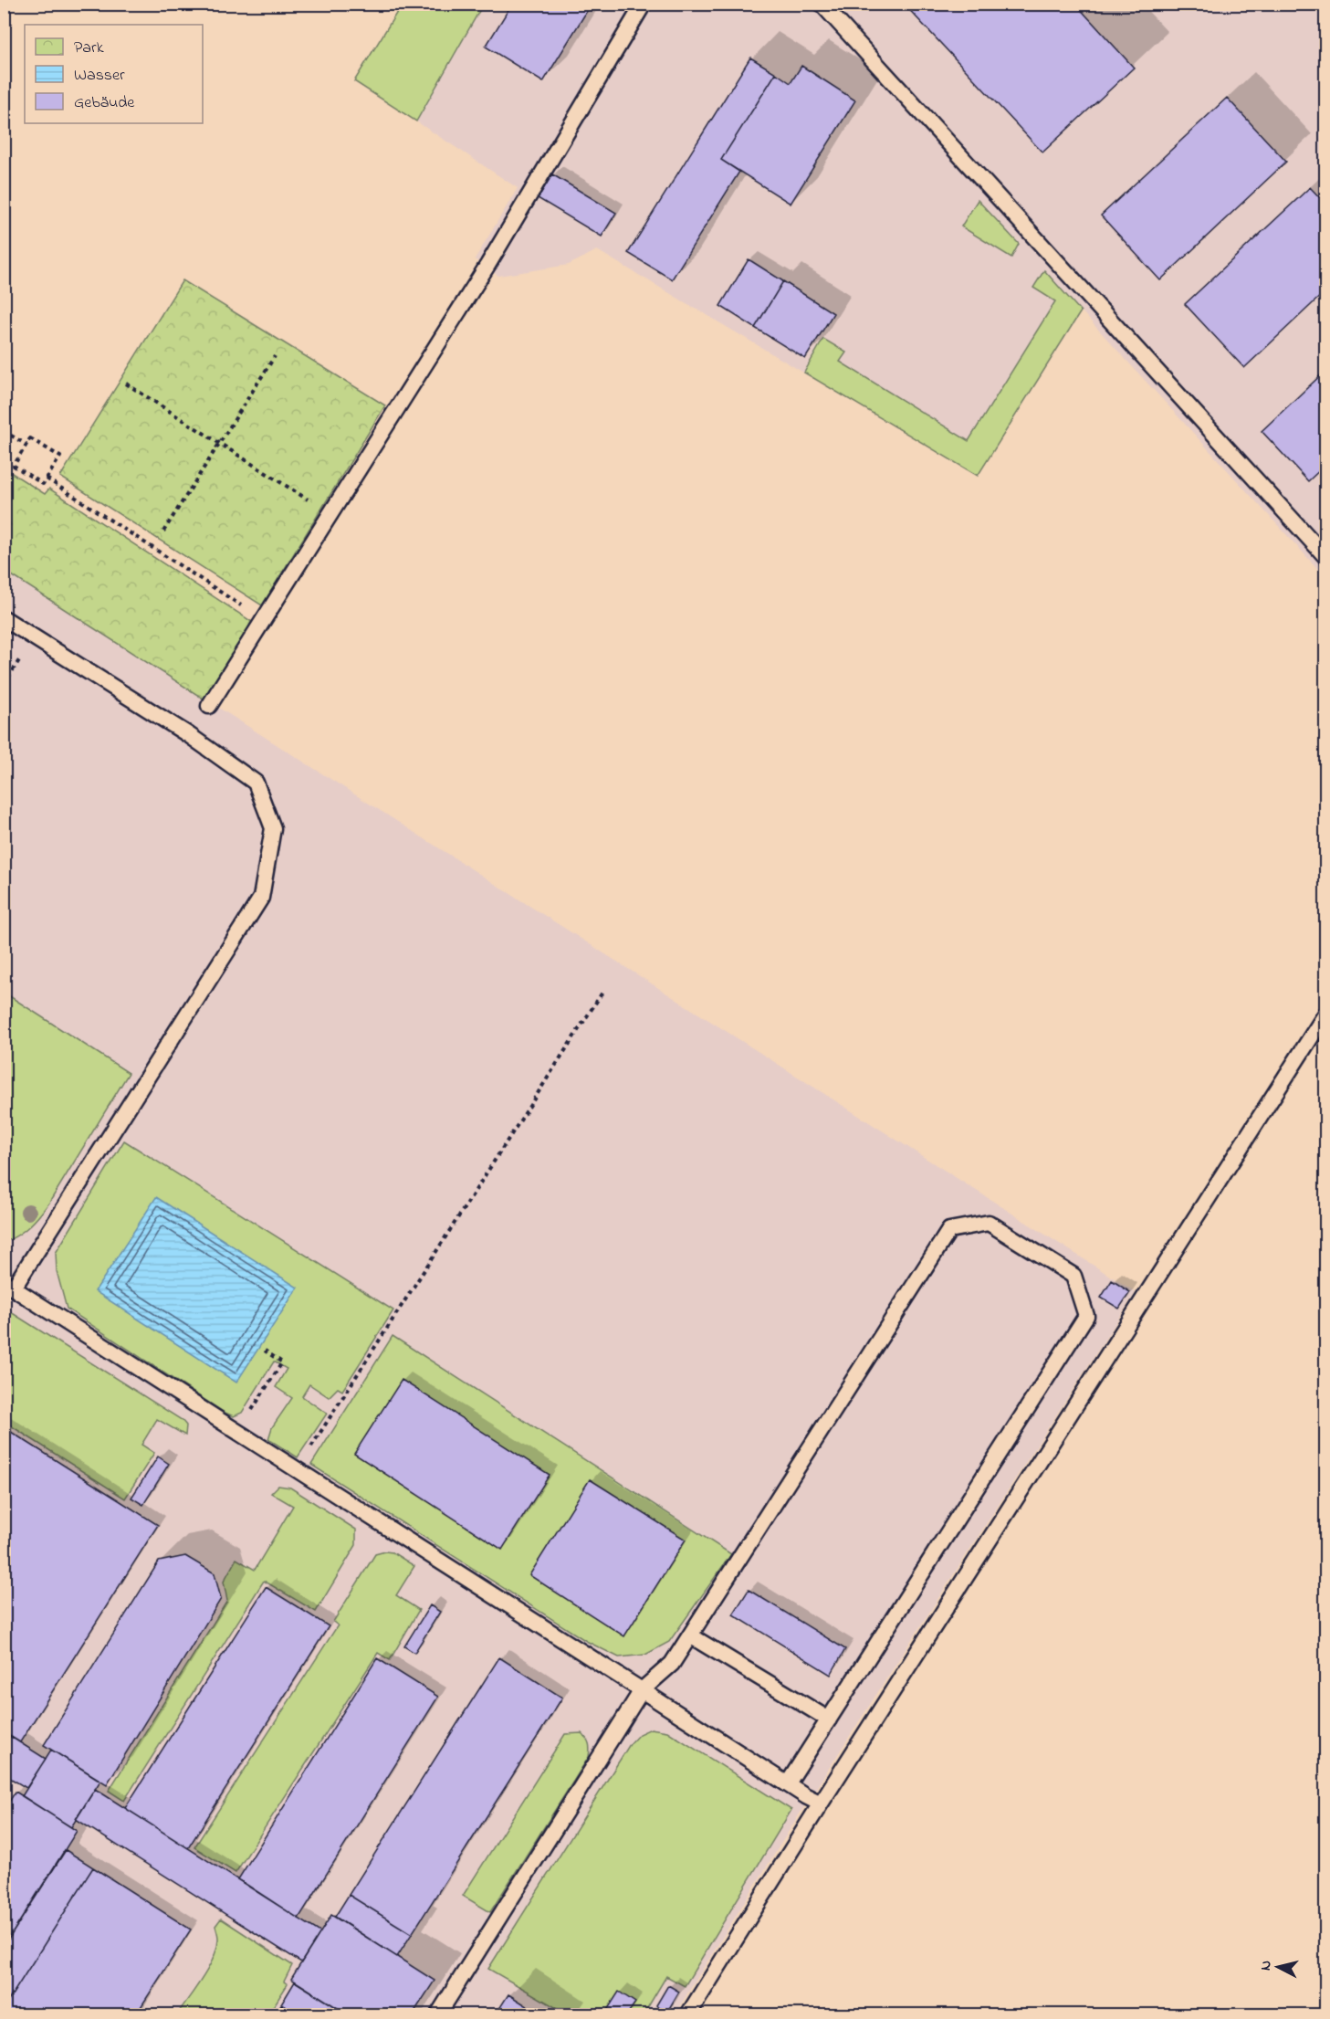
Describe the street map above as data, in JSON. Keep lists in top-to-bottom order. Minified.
{"legend":["Park","Wasser","Gebäude"],"north":"left"}
